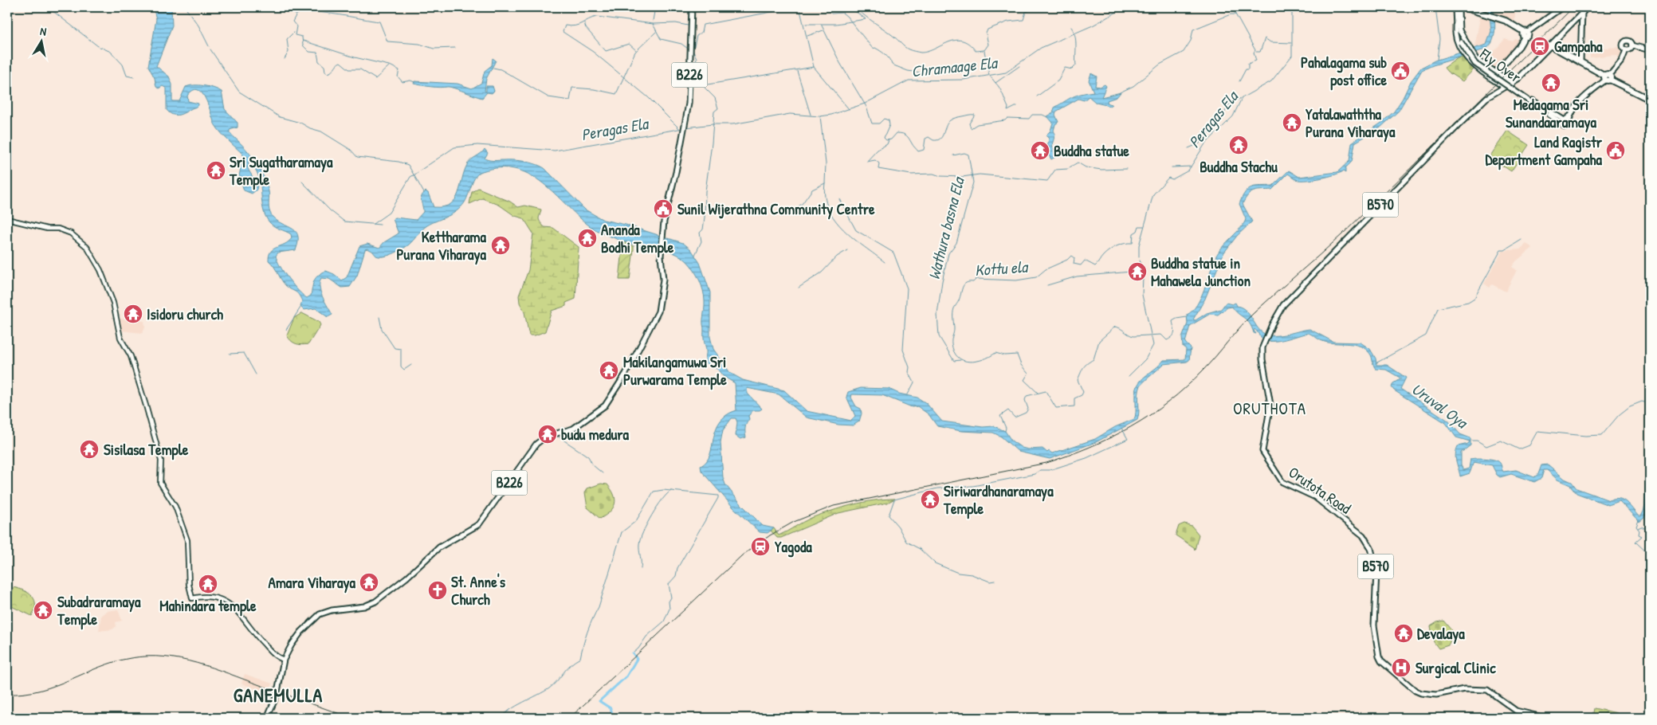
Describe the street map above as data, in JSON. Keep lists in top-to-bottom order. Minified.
{"streets":{"main road":["Fly Over","B226","B570","Orutota Road"]},"districts":["ORUTHOTA","GANEMULLA"],"water":["Chramaage Ela","Peragas Ela","Wathura basna Ela","Kottu ela","Uruval Oya"],"places":{"station":["Gampaha","Yagoda"],"public building":["Pahalagama sub post office","Land Ragistr Department Gampaha","Sunil Wijerathna Community Centre"],"temple":["Medagama Sri Sunandaaramaya","Yatalawaththa Purana Viharaya","Buddha Stachu","Buddha statue","Sri Sugatharamaya Temple","Ananda Bodhi Temple","Kettharama Purana Viharaya","Buddha statue in Mahawela Junction","Isidoru church","Makilangamuwa Sri Purwarama Temple","budu medura","Sisilasa Temple","Siriwardhanaramaya Temple","Amara Viharaya","Mahindara temple","Subadraramaya Temple","Devalaya"],"church":["St. Anne's Church"],"hospital":["Surgical Clinic"]},"north":"top"}
